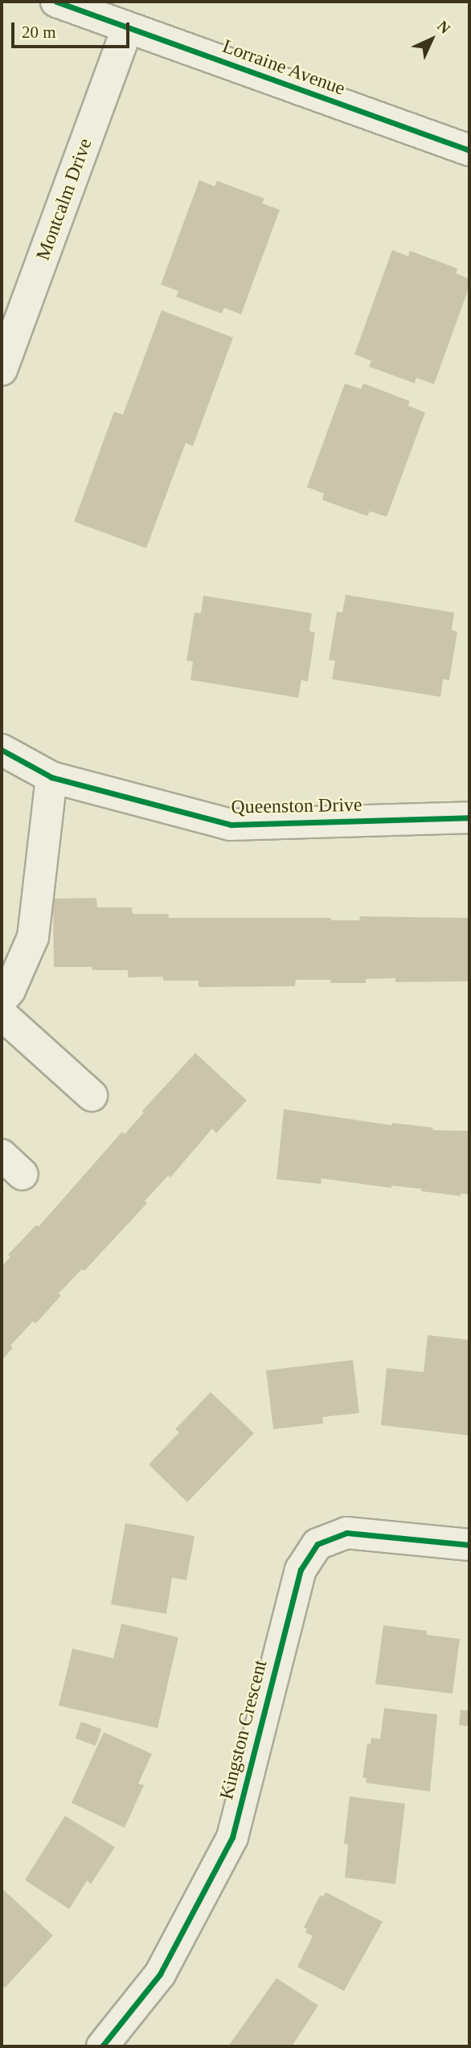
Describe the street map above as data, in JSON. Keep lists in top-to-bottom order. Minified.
{"streets":{"street":["Lorraine Avenue","Montcalm Drive","Queenston Drive","Kingston Crescent"]},"crossings":[["Lorraine Avenue","Montcalm Drive"]],"scale_bar":"20 m","north":"top right"}
